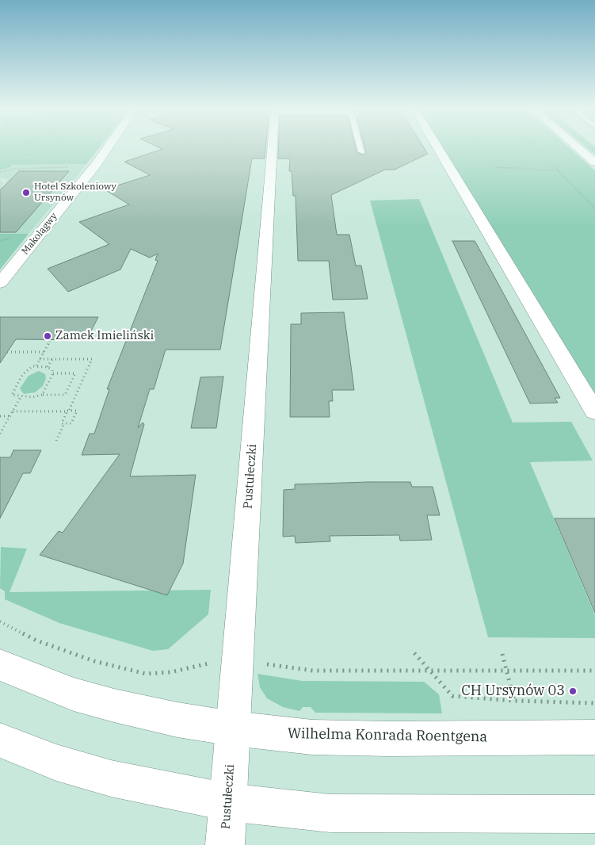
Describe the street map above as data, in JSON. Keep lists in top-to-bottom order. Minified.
{"streets":{"street":["Makolągwy","Pustułeczki","Wilhelma Konrada Roentgena"]},"crossings":[["Pustułeczki","Wilhelma Konrada Roentgena"]],"places":["Hotel Szkoleniowy Ursynów","Zamek Imieliński","CH Ursynów 03"]}
